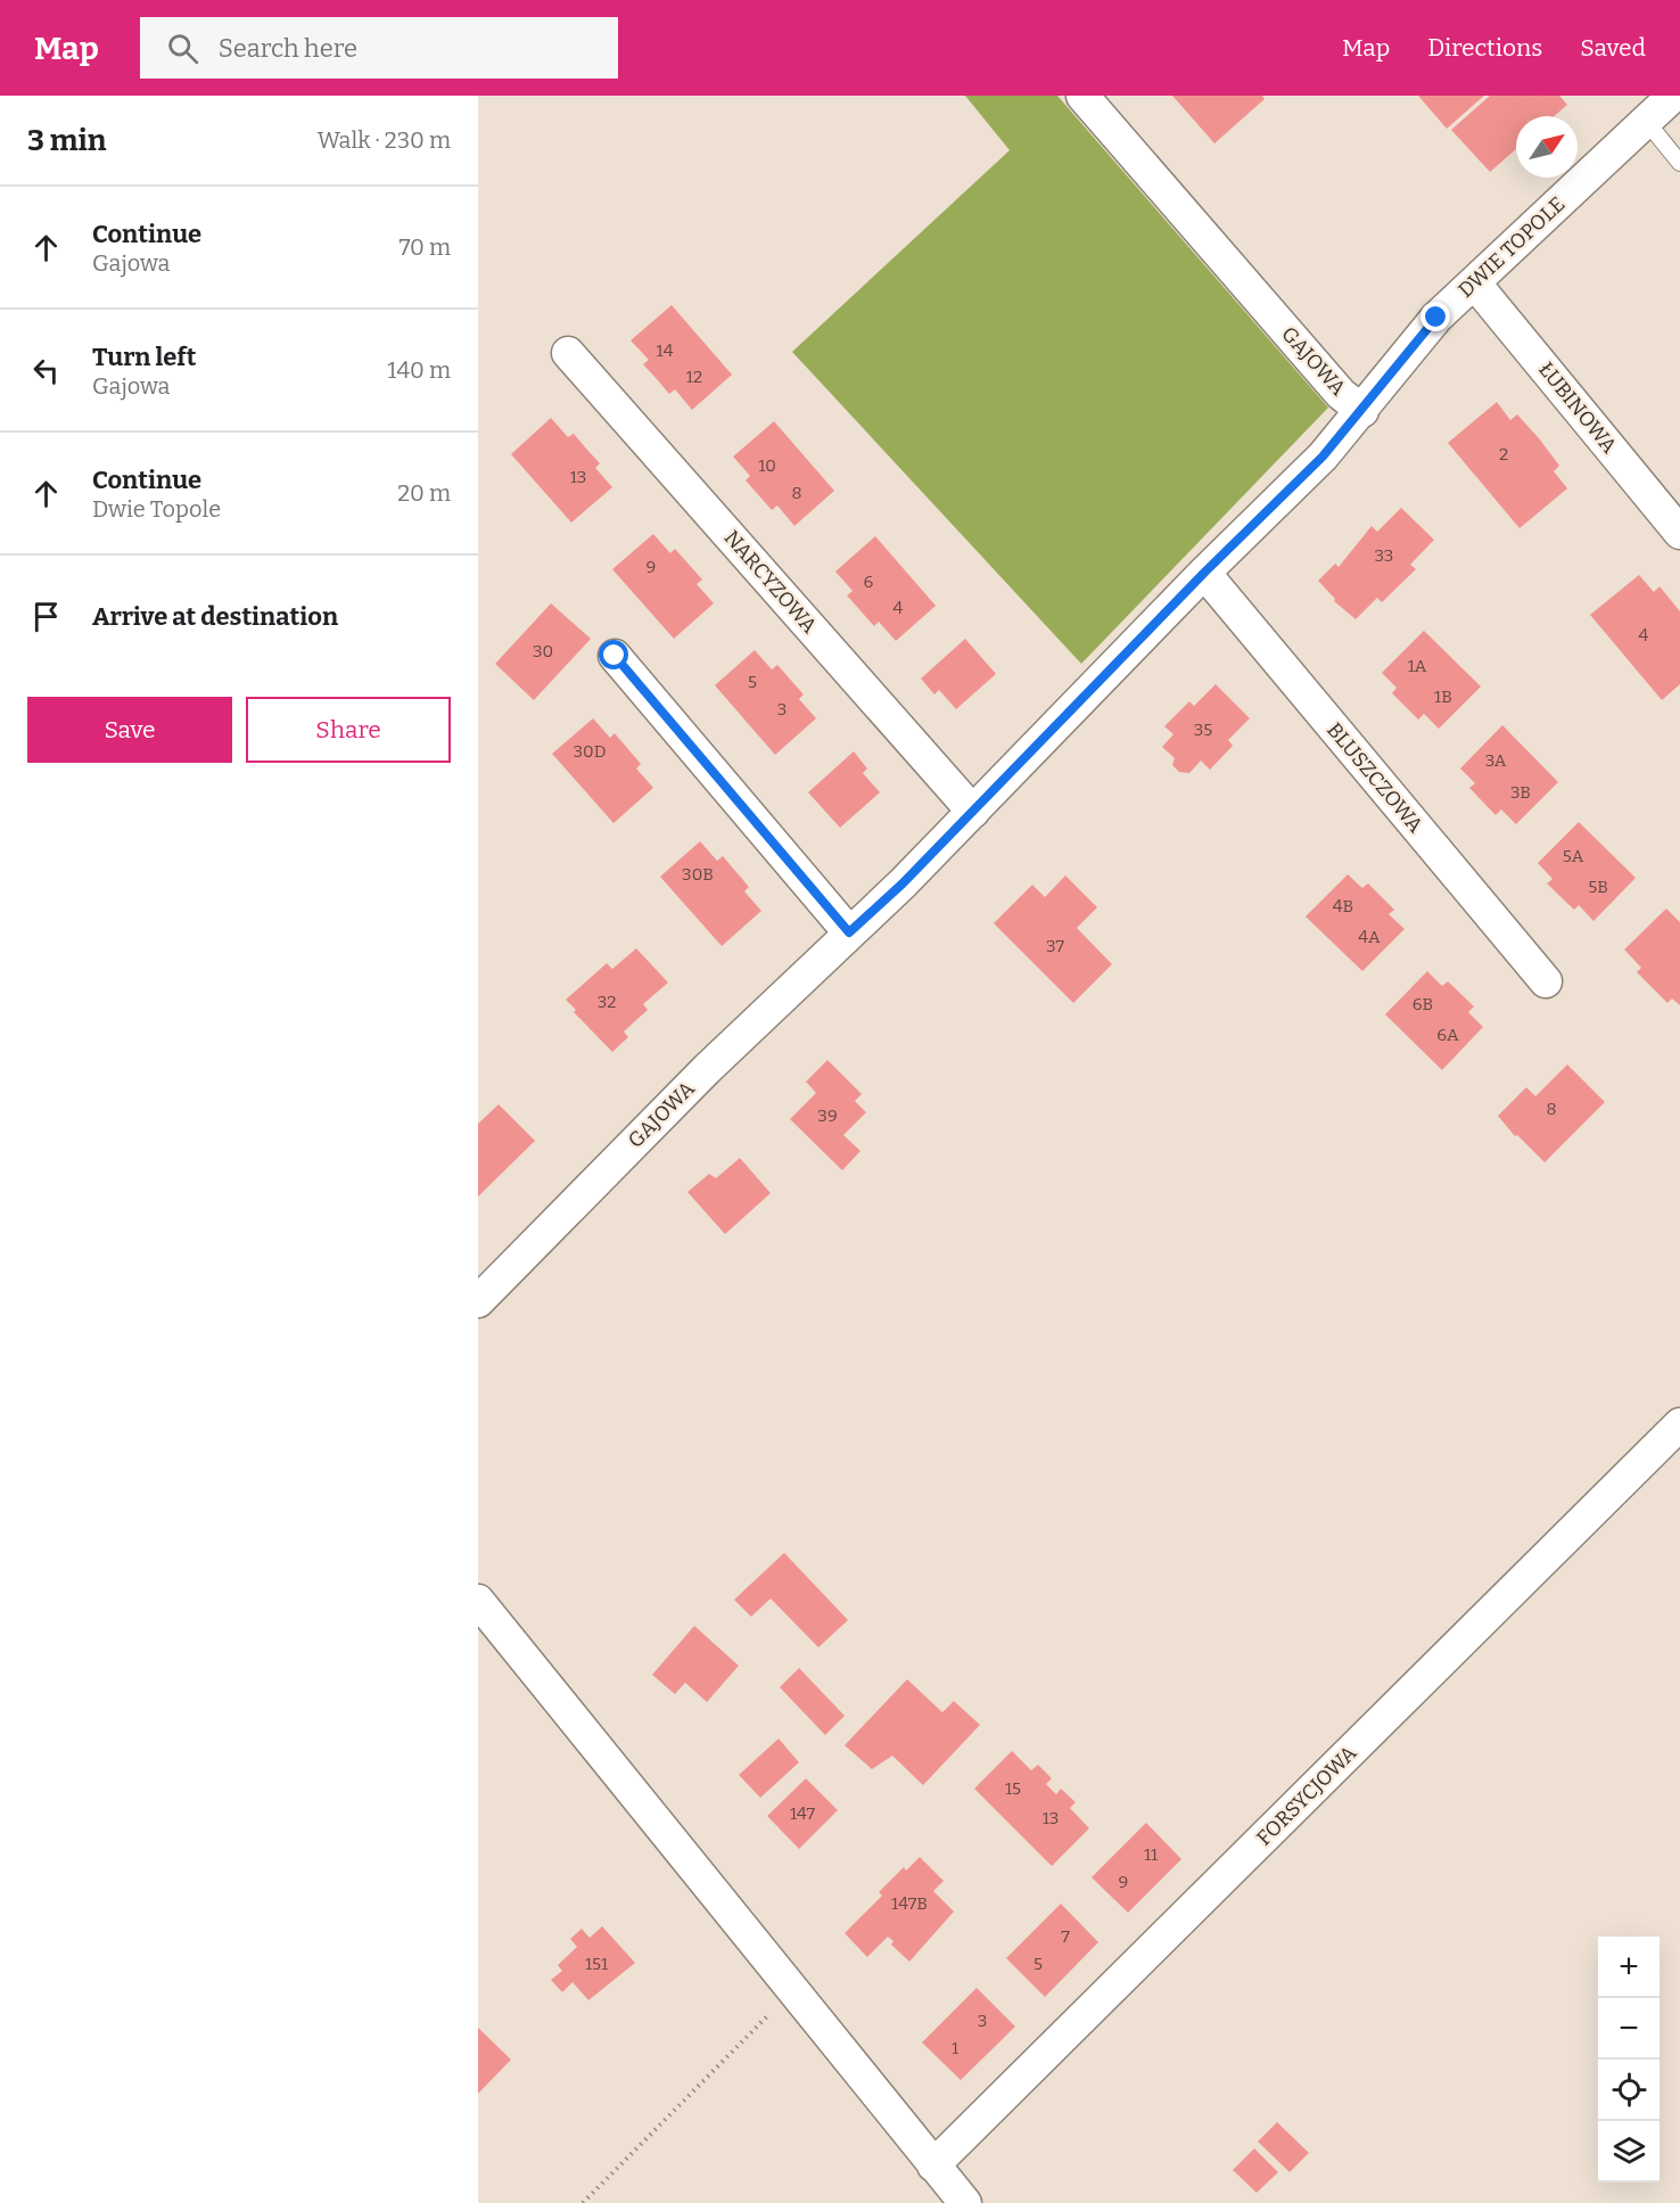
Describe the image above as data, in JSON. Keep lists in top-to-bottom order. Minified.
{"streets":{"street":["DWIE TOPOLE","GAJOWA","ŁUBINOWA","NARCYZOWA","BLUSZCZOWA","FORSYCJOWA"]},"crossings":[["DWIE TOPOLE","GAJOWA"],["DWIE TOPOLE","ŁUBINOWA"],["GAJOWA","NARCYZOWA"],["GAJOWA","BLUSZCZOWA"]],"house_numbers":["14","12","2","10","13","8","33","9","6","4","4","30","1A","5","1B","3","35","30D","3A","3B","5A","30B","5B","4B","4A","37","32","6B","6A","8","39","15","147","13","11","9","147B","7","151","5","3","1"],"north":"top right","page":{"header":"Map","search":"Search here","nav":["Map","Directions","Saved"],"heading":["3 min","Walk · 230 m"],"list":[["Continue","Gajowa","70 m"],["Turn left","Gajowa","140 m"],["Continue","Dwie Topole","20 m"],"Arrive at destination"],"buttons":["Save","Share"],"map_buttons":["+","−"]}}
